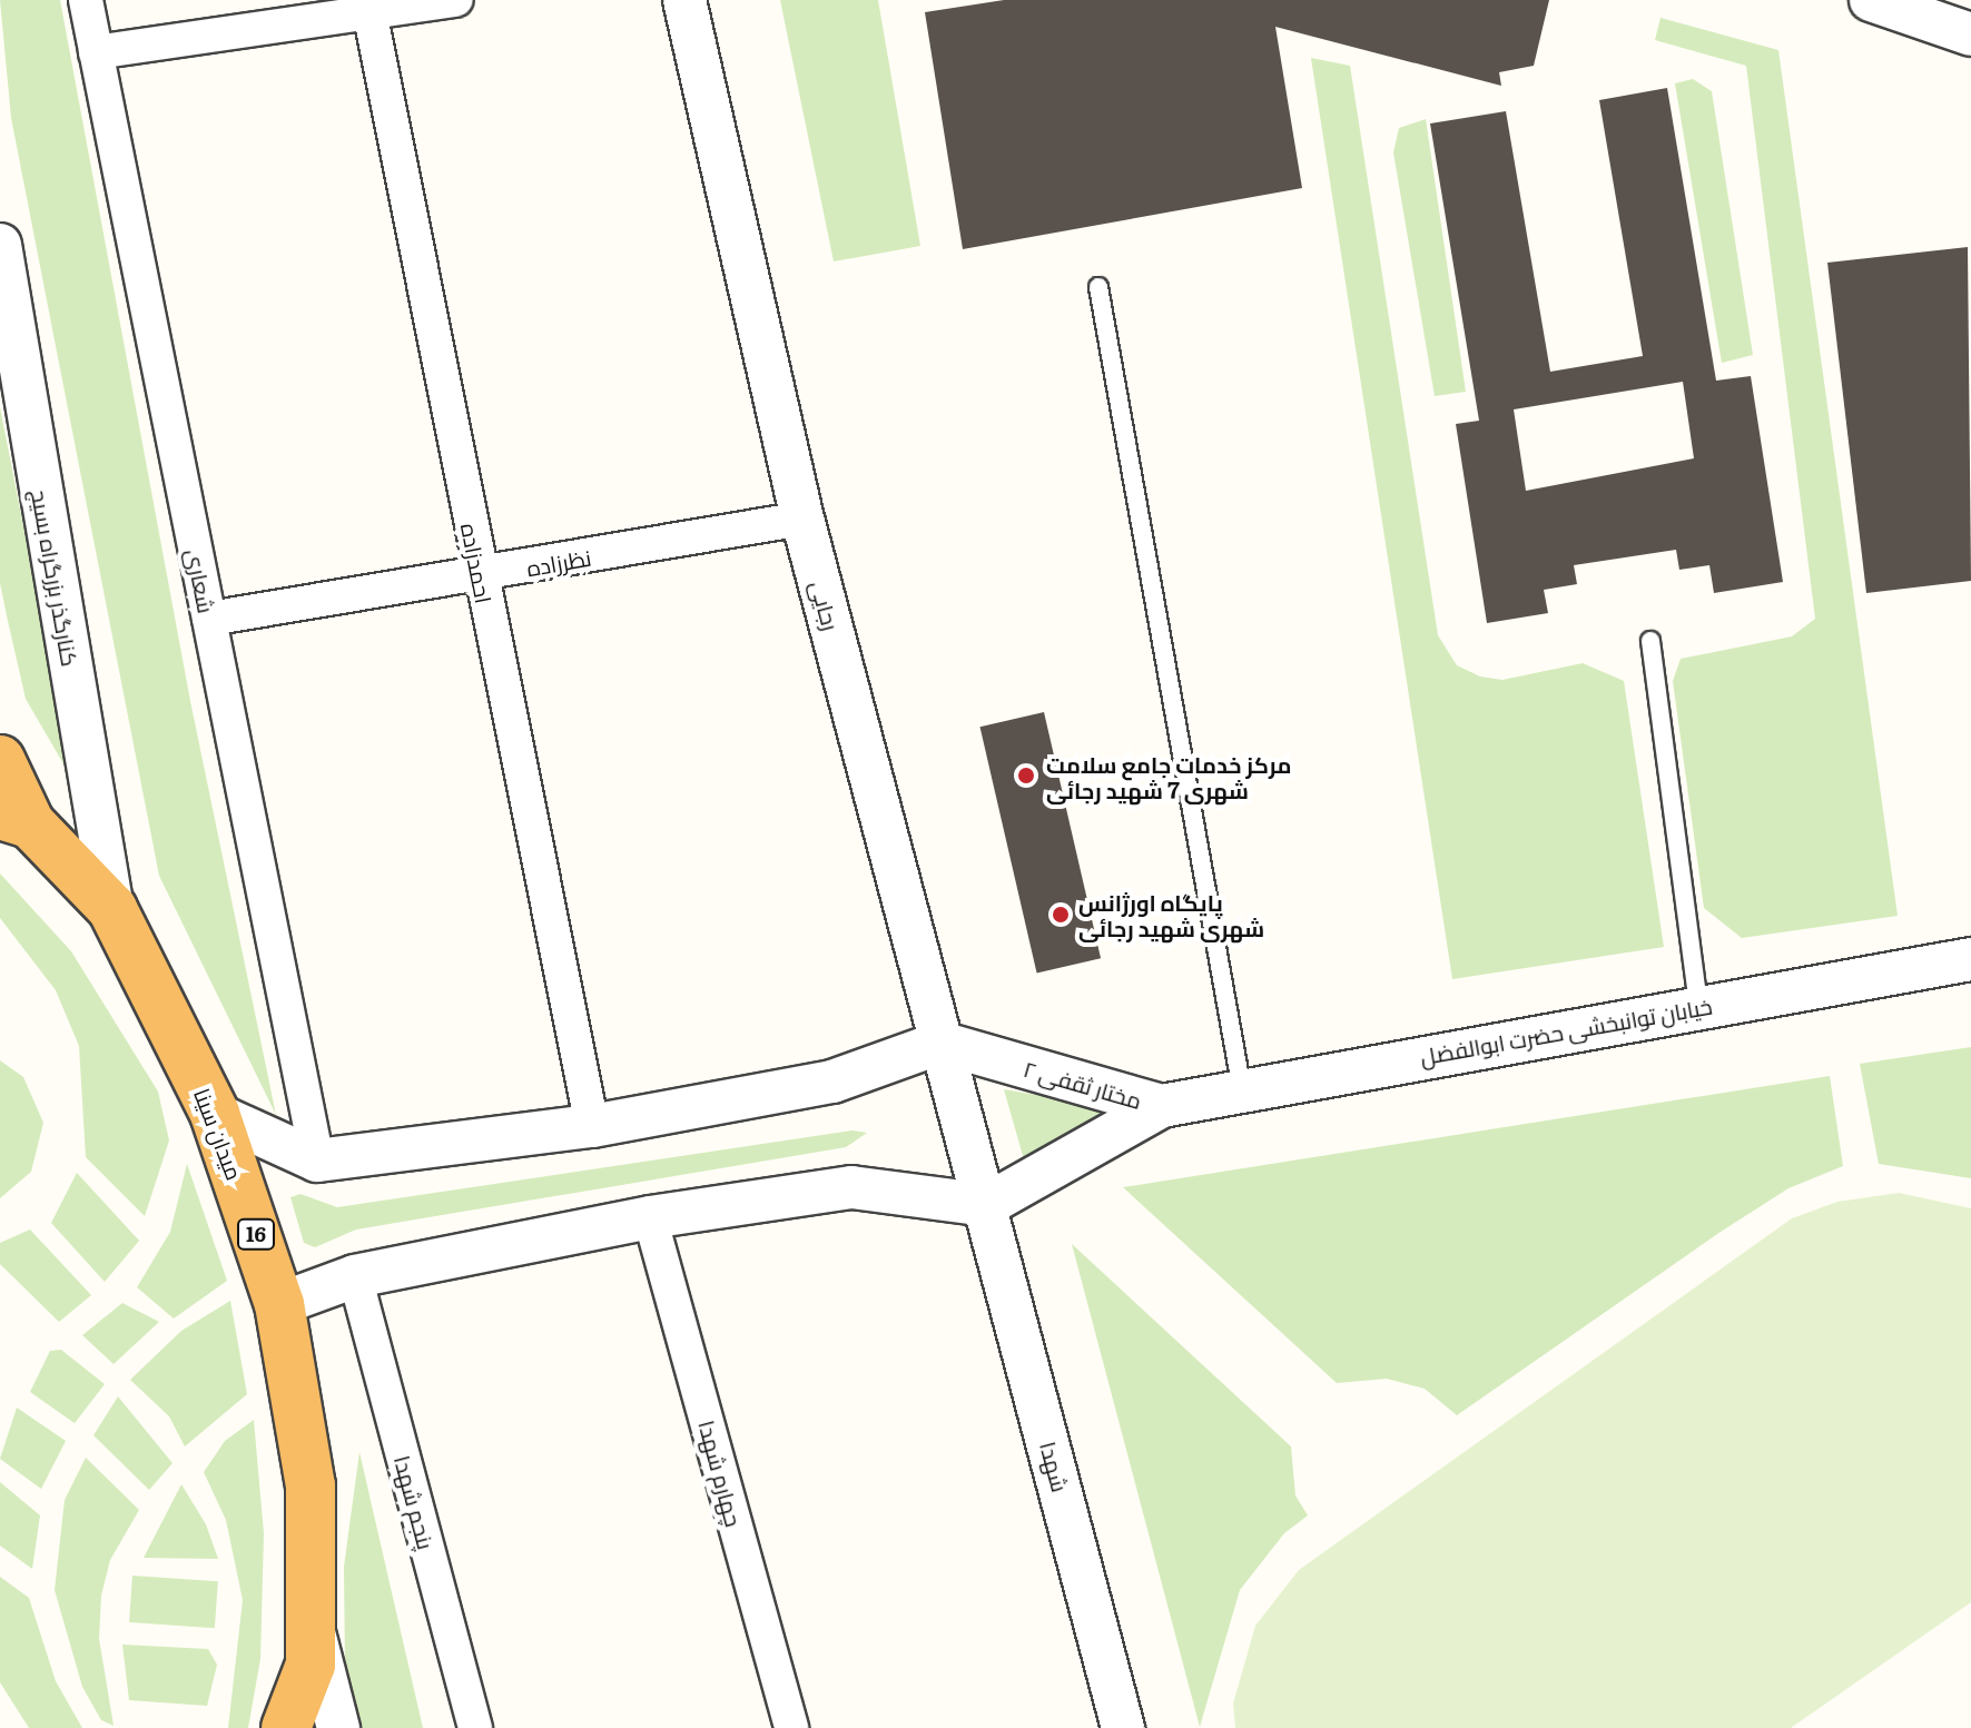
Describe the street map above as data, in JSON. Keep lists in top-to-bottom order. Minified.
{"streets":{"highway":["میدان سینا","16"],"street":["نظرزاده","احمدزاده","کنارگذر بزرگراه بسیج","شعاری","رجایی","خیابان توانبخشی حضرت ابوالفضل","مختار ثقفی ۲","شهدا","چهارم شهدا","پنجم شهدا"]},"crossings":[["نظرزاده","احمدزاده"],["نظرزاده","شعاری"],["نظرزاده","رجایی"],["کنارگذر بزرگراه بسیج","میدان سینا"],["رجایی","مختار ثقفی ۲"],["رجایی","شهدا"],["خیابان توانبخشی حضرت ابوالفضل","مختار ثقفی ۲"],["مختار ثقفی ۲","شهدا"],["میدان سینا","16"]],"places":["مرکز خدمات جامع سلامت شهری 7 شهید رجائی","پایگاه اورژانس شهری شهید رجائی"]}
